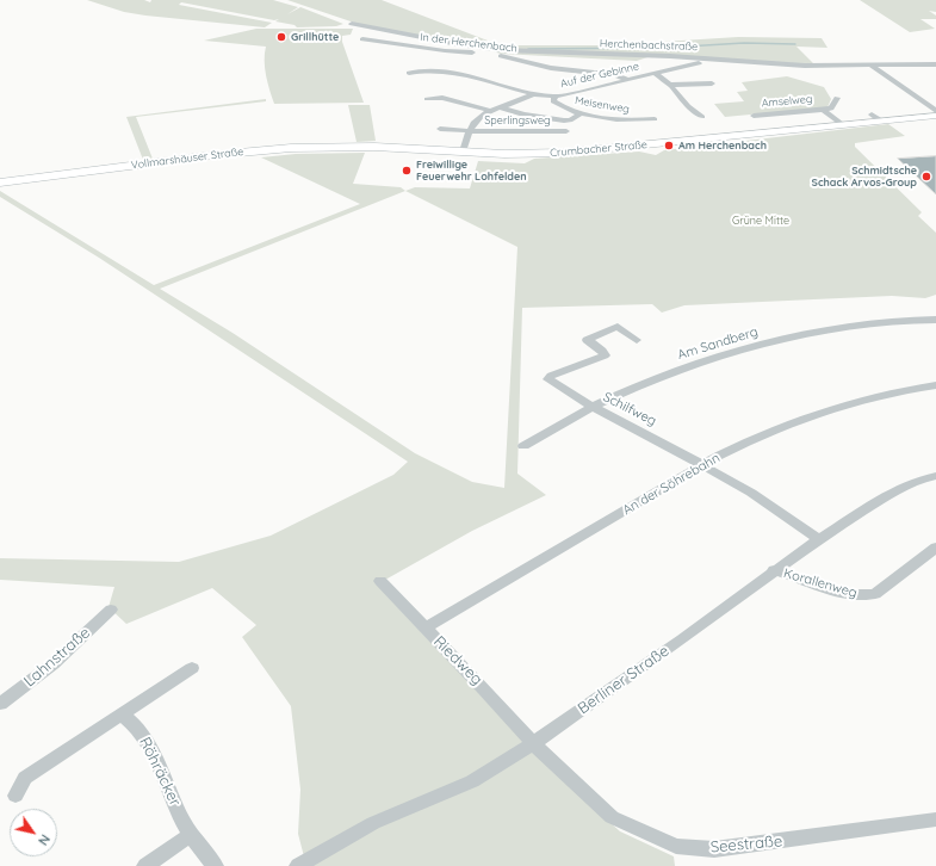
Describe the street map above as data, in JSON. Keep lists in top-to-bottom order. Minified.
{"streets":{"main road":["Crumbacher Straße","Vollmarshäuser Straße"],"street":["In der Herchenbach","Herchenbachstraße","Auf der Gebinne","Amselweg","Meisenweg","Sperlingsweg","Am Sandberg","Schilfweg","An der Söhrebahn","Korallenweg","Lahnstraße","Riedweg","Berliner Straße","Röhräcker","Seestraße"]},"crossings":[["In der Herchenbach","Auf der Gebinne"],["Herchenbachstraße","Auf der Gebinne"],["Auf der Gebinne","Meisenweg"],["Auf der Gebinne","Sperlingsweg"],["Amselweg","Crumbacher Straße"],["Crumbacher Straße","Vollmarshäuser Straße"],["Am Sandberg","Schilfweg"],["Schilfweg","An der Söhrebahn"],["Schilfweg","Berliner Straße"],["An der Söhrebahn","Riedweg"],["Korallenweg","Berliner Straße"],["Riedweg","Berliner Straße"],["Riedweg","Seestraße"],["Berliner Straße","Seestraße"]],"parks":["Grüne Mitte"],"places":["Grillhütte","Am Herchenbach","Freiwillige Feuerwehr Lohfelden","Schmidtsche Schack Arvos-Group"],"north":"bottom right"}
